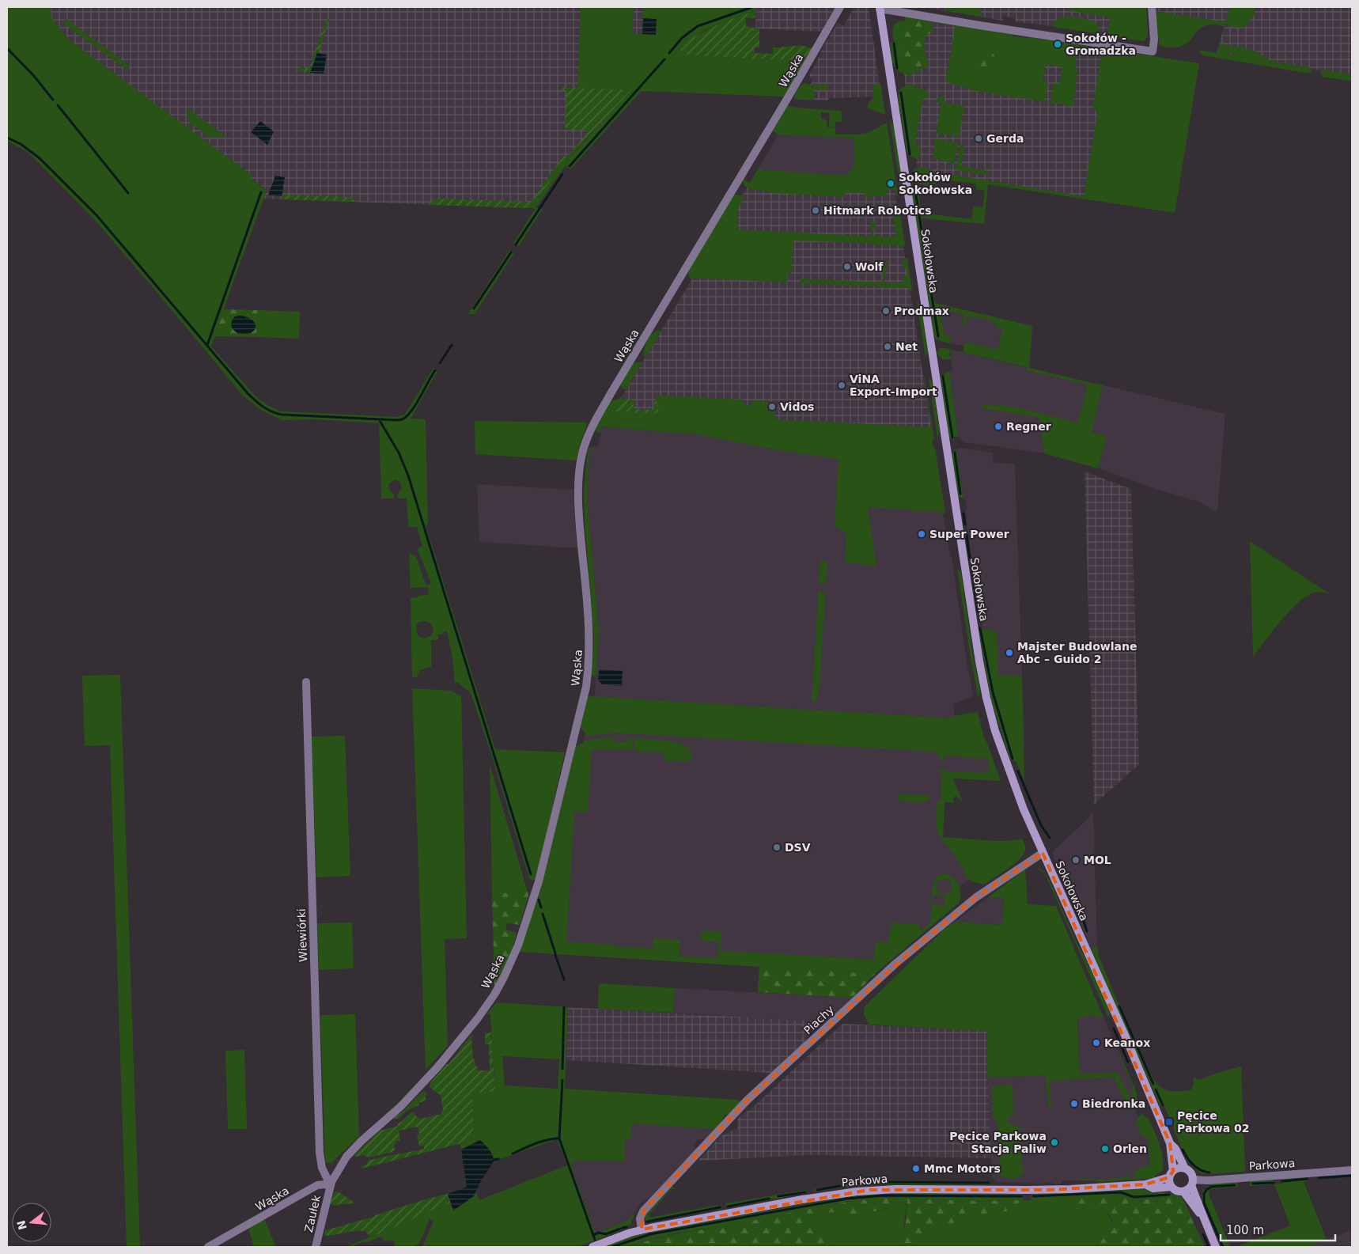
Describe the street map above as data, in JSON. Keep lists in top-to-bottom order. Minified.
{"streets":{"street":["Wąska","Sokołowska","Wiewiórki","Piachy","Parkowa","Zaułek"]},"crossings":[["Wąska","Wiewiórki"],["Wąska","Zaułek"],["Sokołowska","Piachy"],["Sokołowska","Parkowa"],["Wiewiórki","Zaułek"],["Piachy","Parkowa"]],"places":{"other":["Sokołów - Gromadzka","Gerda","Sokołów Sokołowska","Hitmark Robotics","Wolf","Prodmax","Net","ViNA Export-Import","Vidos","Regner","Super Power","Majster Budowlane Abc – Guido 2","DSV","MOL","Keanox","Biedronka","Pęcice Parkowa Stacja Paliw","Orlen","Mmc Motors"],"transit":["Pęcice Parkowa 02"]},"scale_bar":"100 m","north":"left"}
